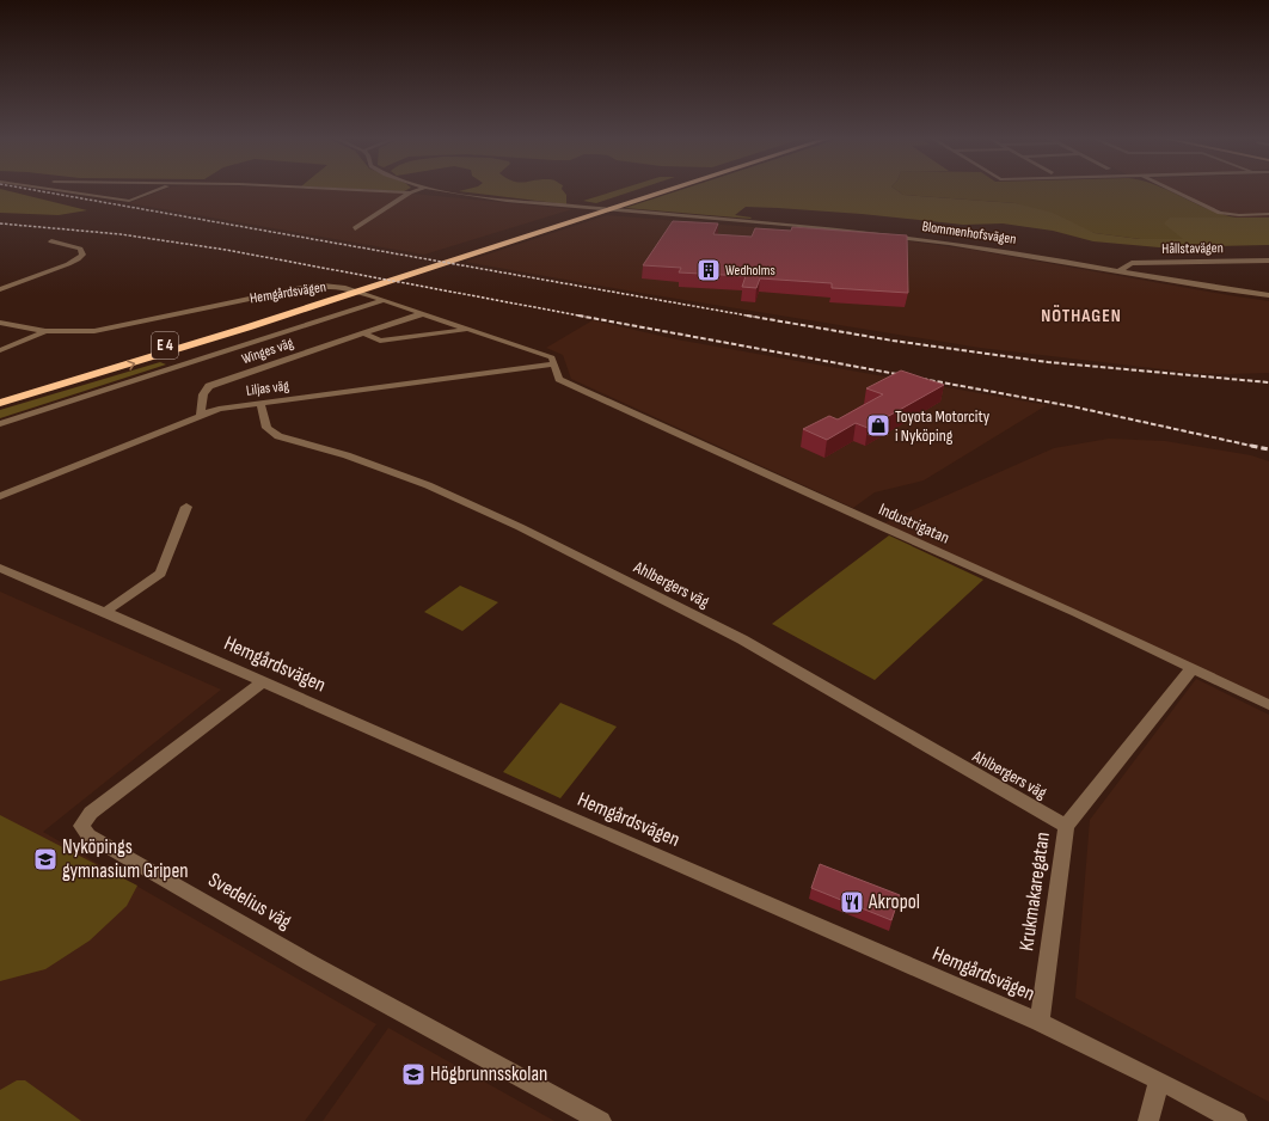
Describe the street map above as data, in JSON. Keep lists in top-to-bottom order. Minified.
{"streets":{"highway":["E 4"],"street":["Blommenhofsvägen","Hållstavägen","Hemgårdsvägen","Winges väg","Liljas väg","Industrigatan","Ahlbergers väg","Krukmakaregatan","Svedelius väg"]},"crossings":[["Blommenhofsvägen","Hållstavägen"],["Hemgårdsvägen","Krukmakaregatan"],["Hemgårdsvägen","Svedelius väg"],["Winges väg","Liljas väg"],["Liljas väg","Industrigatan"],["Liljas väg","Ahlbergers väg"],["Industrigatan","Krukmakaregatan"],["Ahlbergers väg","Krukmakaregatan"]],"districts":["NÖTHAGEN"],"places":{"building":["Wedholms"],"shop":["Toyota Motorcity i Nyköping"],"school or university":["Nyköpings gymnasium Gripen","Högbrunnsskolan"],"restaurant":["Akropol"]}}
